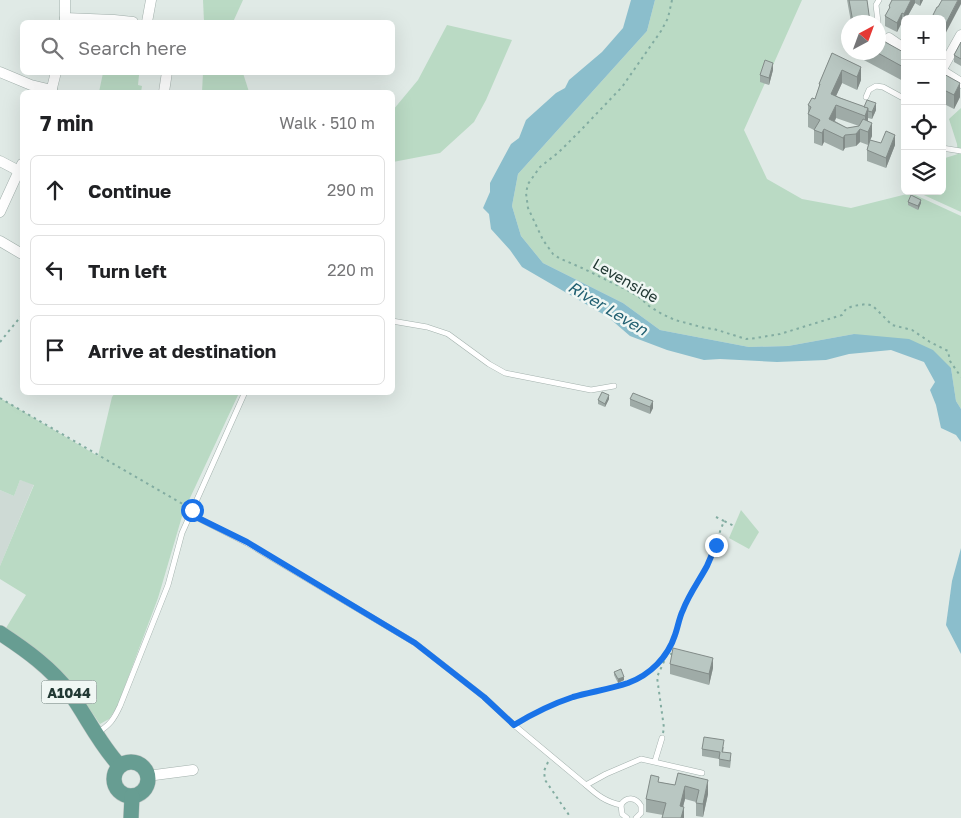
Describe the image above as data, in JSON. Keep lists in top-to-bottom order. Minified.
{"streets":{"main road":["A1044"],"path":["Levenside"]},"water":["River Leven"],"north":"top right","page":{"map_buttons":["+","−"],"search":"Search here","heading":["7 min","Walk · 510 m"],"list":[["Continue","290 m"],["Turn left","220 m"],"Arrive at destination"]}}
